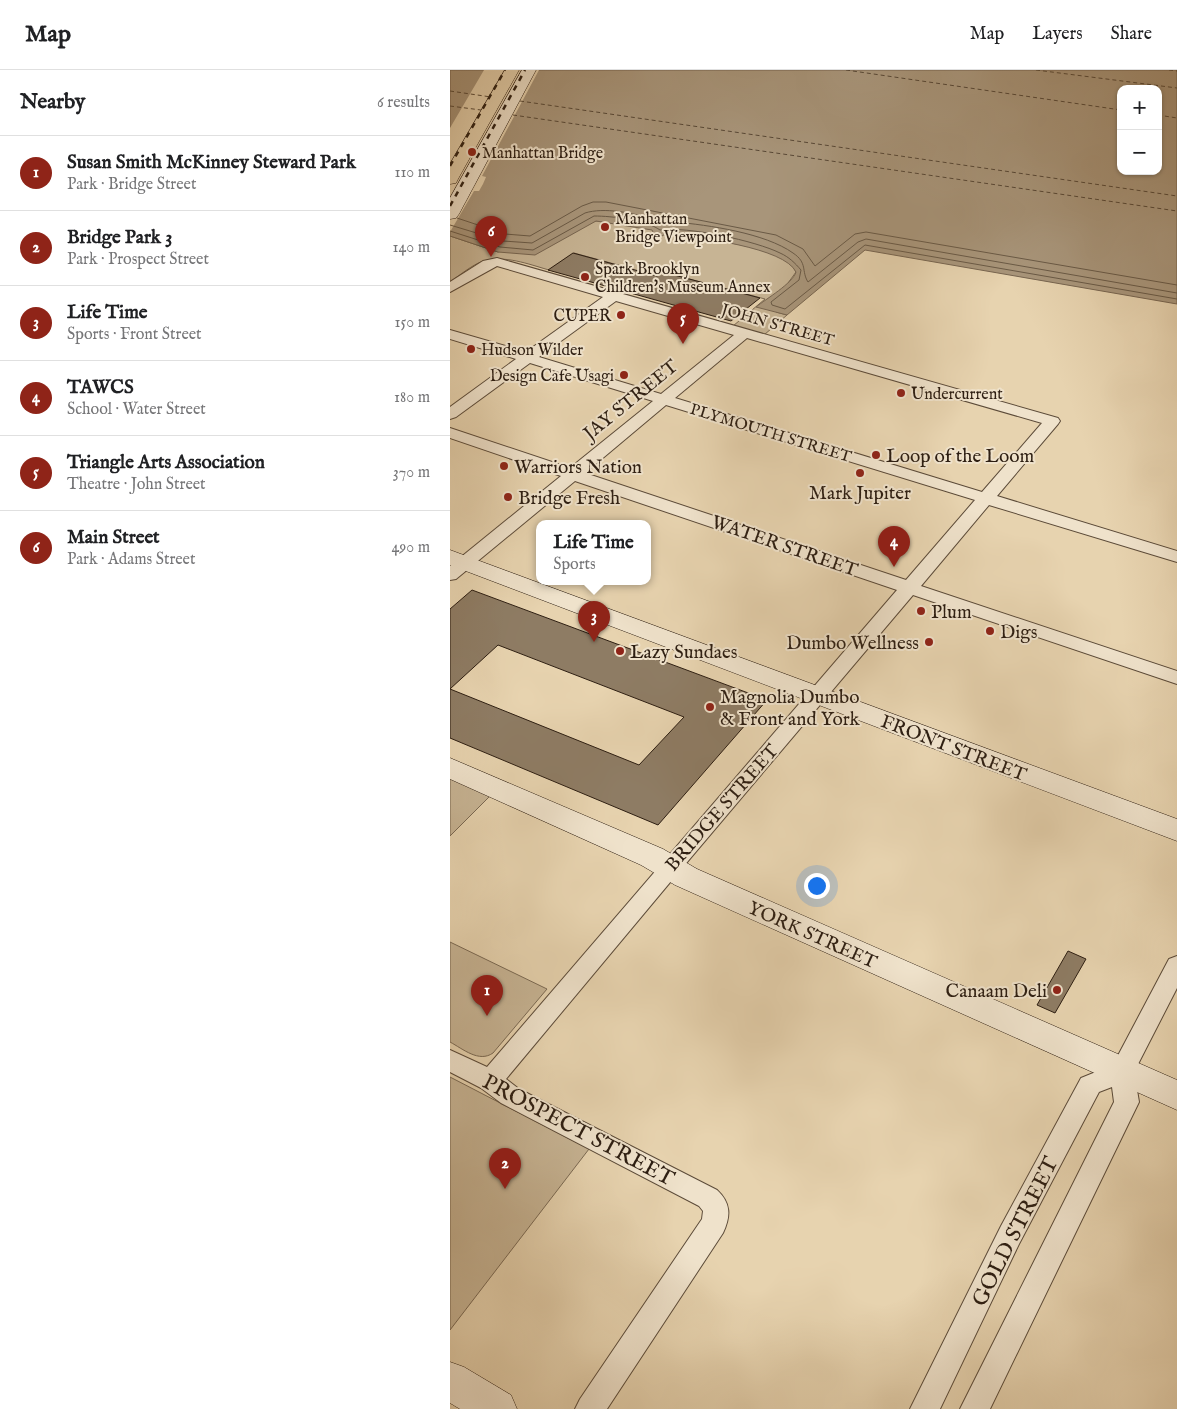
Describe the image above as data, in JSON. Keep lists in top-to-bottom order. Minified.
{"streets":{"street":["JOHN STREET","JAY STREET","PLYMOUTH STREET","WATER STREET","FRONT STREET","BRIDGE STREET","YORK STREET","PROSPECT STREET","GOLD STREET"]},"crossings":[["JOHN STREET","JAY STREET"],["JOHN STREET","BRIDGE STREET"],["JAY STREET","PLYMOUTH STREET"],["JAY STREET","WATER STREET"],["JAY STREET","FRONT STREET"],["PLYMOUTH STREET","BRIDGE STREET"],["WATER STREET","BRIDGE STREET"],["FRONT STREET","BRIDGE STREET"],["BRIDGE STREET","YORK STREET"],["BRIDGE STREET","PROSPECT STREET"],["YORK STREET","GOLD STREET"]],"places":["Manhattan Bridge","Manhattan Bridge Viewpoint","Spark Brooklyn Children's Museum Annex","CUPER","Hudson Wilder","Design Cafe Usagi","Undercurrent","Loop of the Loom","Warriors Nation","Mark Jupiter","Bridge Fresh","Plum","Digs","Dumbo Wellness","Lazy Sundaes","Magnolia Dumbo & Front and York","Canaam Deli"],"page":{"header":"Map","nav":["Map","Layers","Share"],"heading":["Nearby","6 results"],"map_buttons":["+","−"],"list":[{"mark":"1","name":"Susan Smith McKinney Steward Park","note":"Park · Bridge Street","value":"110 m"},{"mark":"2","name":"Bridge Park 3","note":"Park · Prospect Street","value":"140 m"},{"mark":"3","name":"Life Time","note":"Sports · Front Street","value":"150 m"},{"mark":"4","name":"TAWCS","note":"School · Water Street","value":"180 m"},{"mark":"5","name":"Triangle Arts Association","note":"Theatre · John Street","value":"370 m"},{"mark":"6","name":"Main Street","note":"Park · Adams Street","value":"490 m"}],"pins":["6","5","4","3","1","2"],"popup":["Life Time","Sports"]}}
